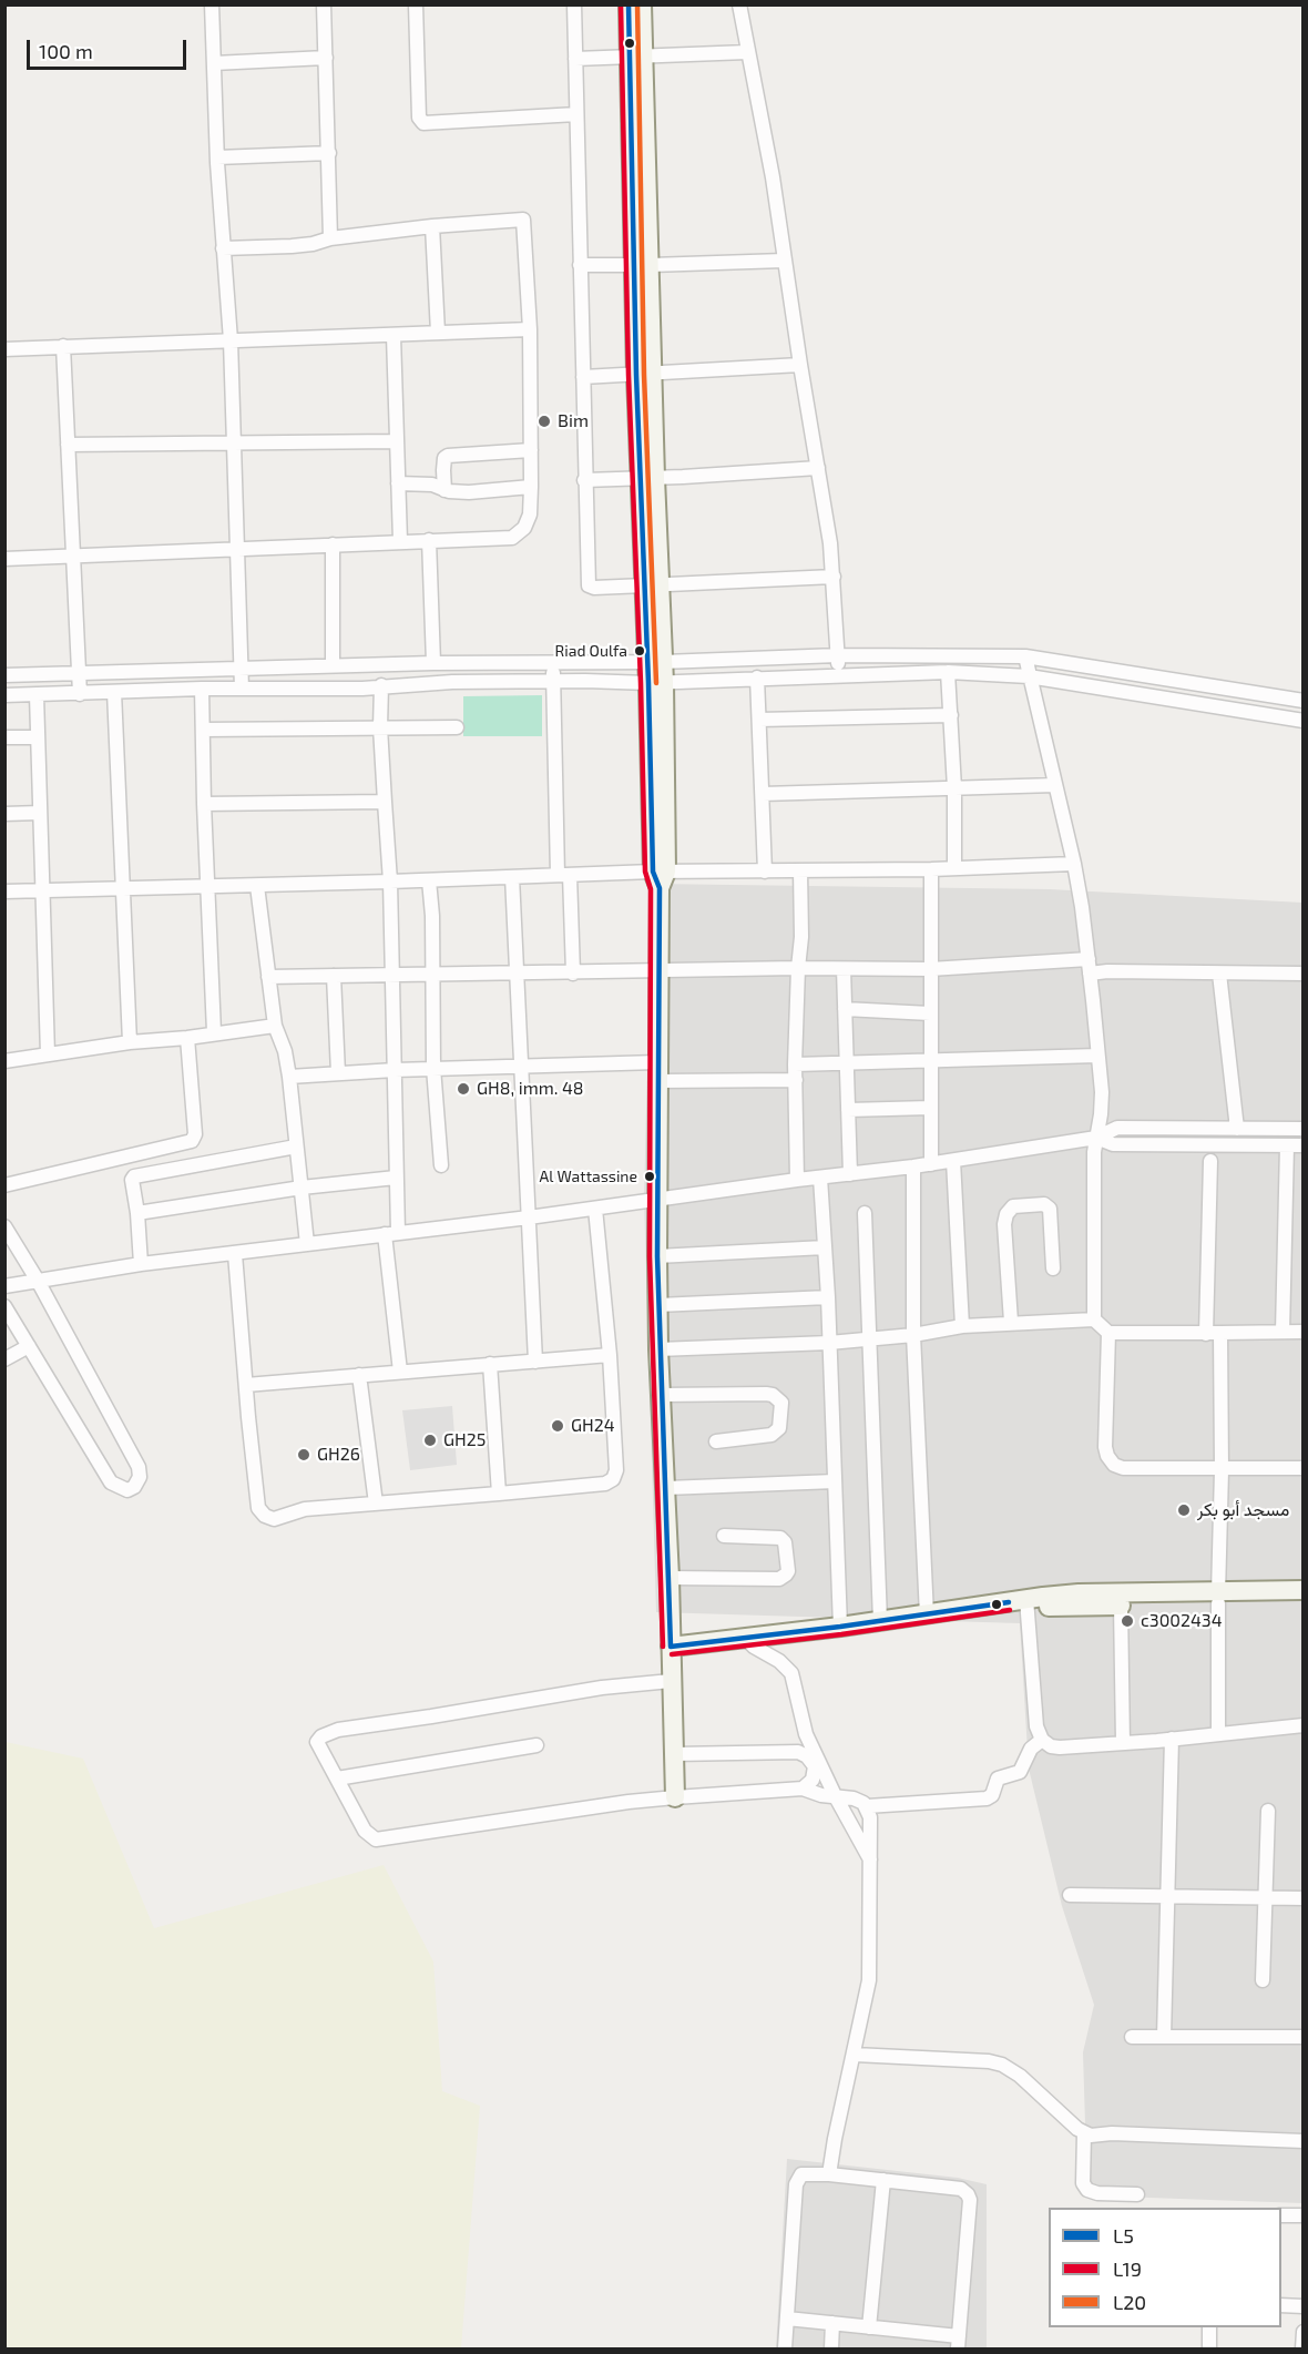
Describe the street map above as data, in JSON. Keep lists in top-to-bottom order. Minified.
{"places":["Bim","Riad Oulfa","GH8, imm. 48","Al Wattassine","GH24","GH25","GH26","مسجد أبو بكر","c3002434"],"lines":["transit line L5","transit line L19","transit line L20"],"legend":["L5","L19","L20"],"scale_bar":"100 m"}
